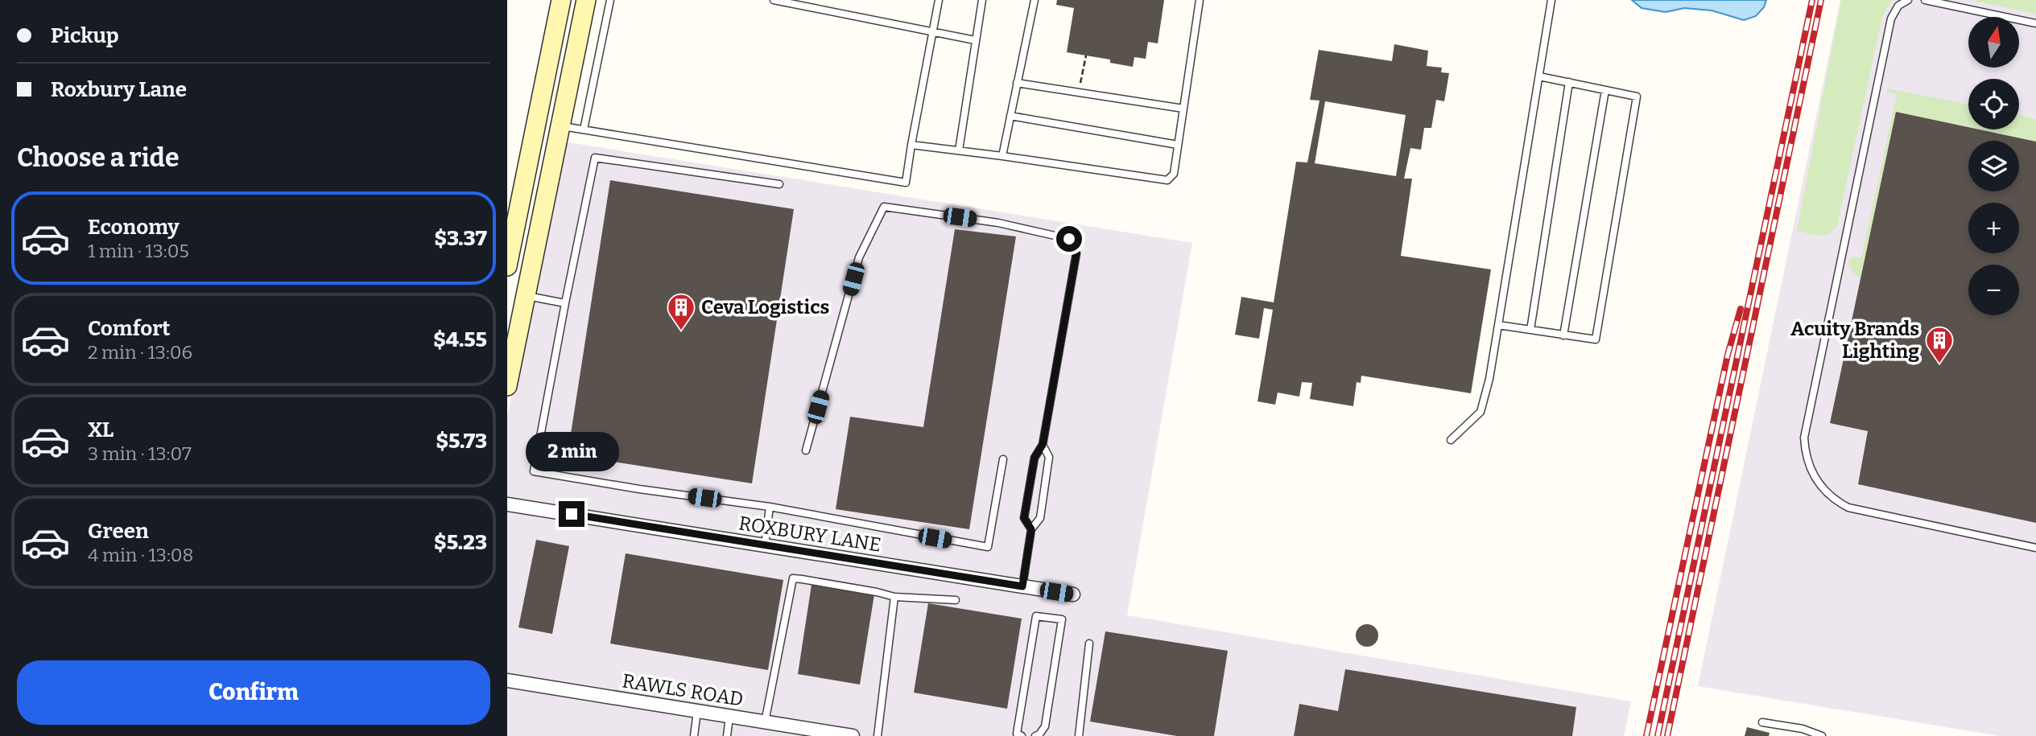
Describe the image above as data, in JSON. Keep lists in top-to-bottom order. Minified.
{"streets":{"street":["ROXBURY LANE","RAWLS ROAD"]},"places":{"building":["Ceva Logistics","Acuity Brands Lighting"]},"north":"top","page":{"banner":["Pickup","Roxbury Lane"],"map_buttons":["+","−"],"heading":"Choose a ride","list":[{"name":"Economy","note":"1 min · 13:05","value":"$3.37"},{"name":"Comfort","note":"2 min · 13:06","value":"$4.55"},{"name":"XL","note":"3 min · 13:07","value":"$5.73"},{"name":"Green","note":"4 min · 13:08","value":"$5.23"}],"bubble":"2 min","buttons":"Confirm"}}
